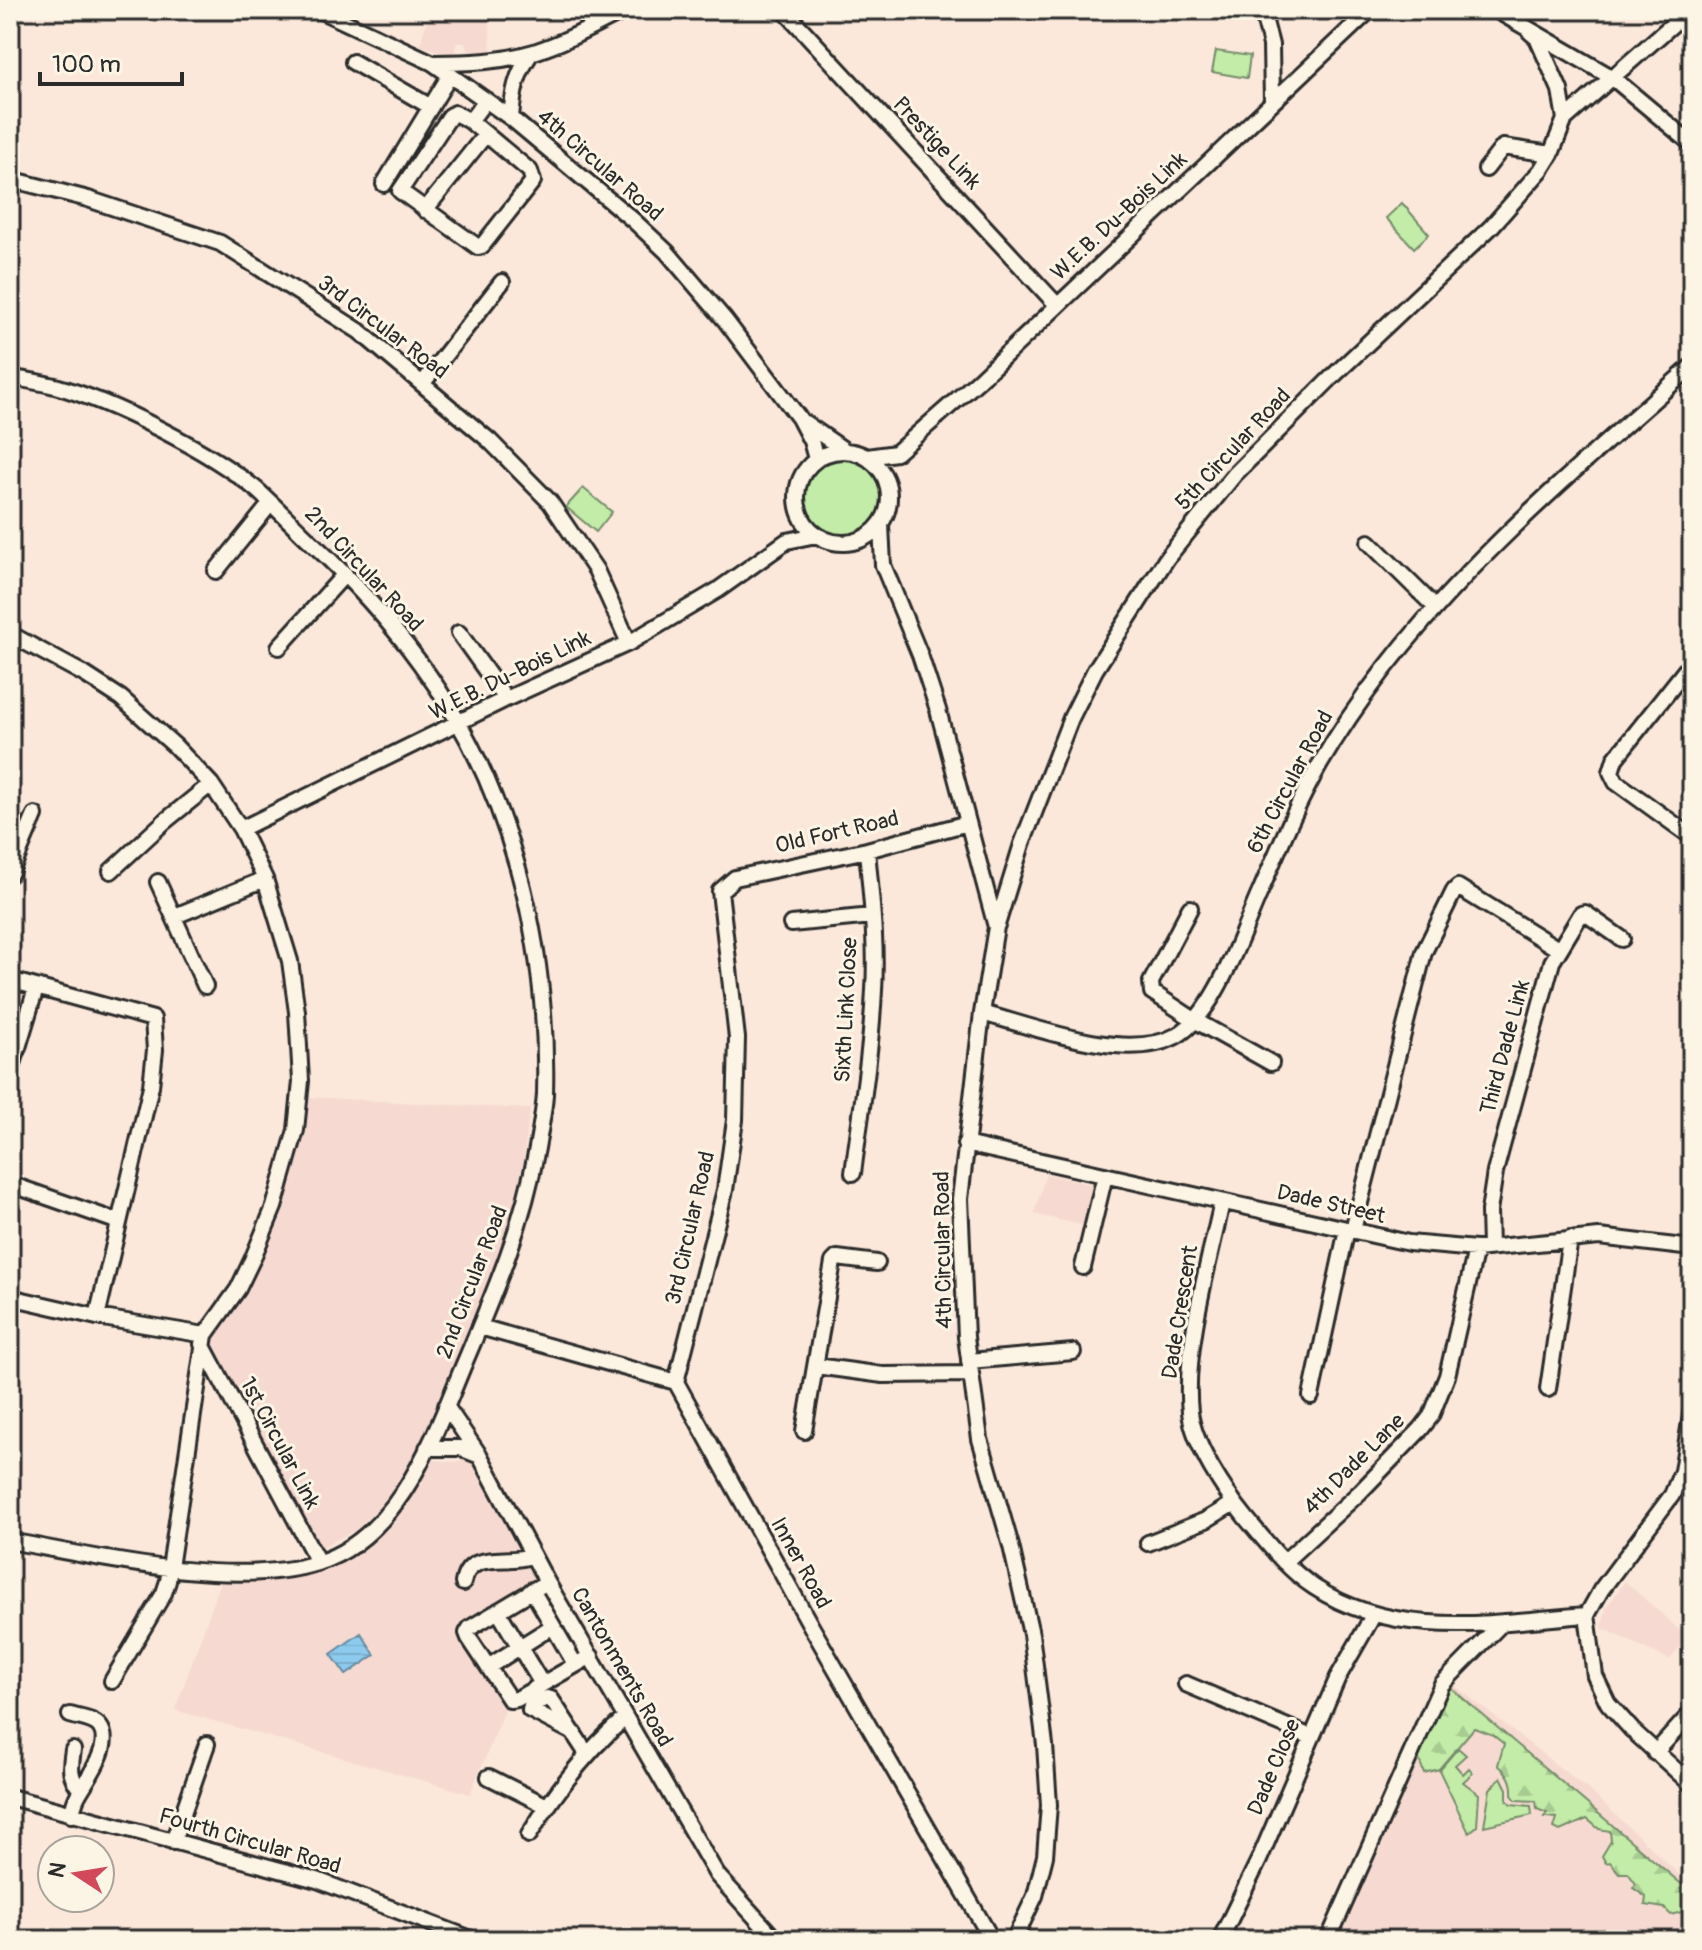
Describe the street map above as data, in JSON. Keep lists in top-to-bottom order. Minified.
{"streets":{"street":["Prestige Link","4th Circular Road","W.E.B. Du-Bois Link","3rd Circular Road","5th Circular Road","2nd Circular Road","6th Circular Road","Old Fort Road","Sixth Link Close","Third Dade Link","Dade Street","Dade Crescent","1st Circular Link","4th Dade Lane","Inner Road","Cantonments Road","Dade Close","Fourth Circular Road"]},"crossings":[["Prestige Link","W.E.B. Du-Bois Link"],["4th Circular Road","W.E.B. Du-Bois Link"],["4th Circular Road","5th Circular Road"],["4th Circular Road","6th Circular Road"],["4th Circular Road","Old Fort Road"],["4th Circular Road","Dade Street"],["W.E.B. Du-Bois Link","3rd Circular Road"],["W.E.B. Du-Bois Link","2nd Circular Road"],["3rd Circular Road","Old Fort Road"],["3rd Circular Road","Inner Road"],["2nd Circular Road","1st Circular Link"],["2nd Circular Road","Cantonments Road"],["Old Fort Road","Sixth Link Close"],["Third Dade Link","Dade Street"],["Third Dade Link","4th Dade Lane"],["Dade Street","Dade Crescent"],["Dade Street","4th Dade Lane"],["Dade Crescent","4th Dade Lane"],["Dade Crescent","Dade Close"]],"scale_bar":"100 m","north":"left"}
